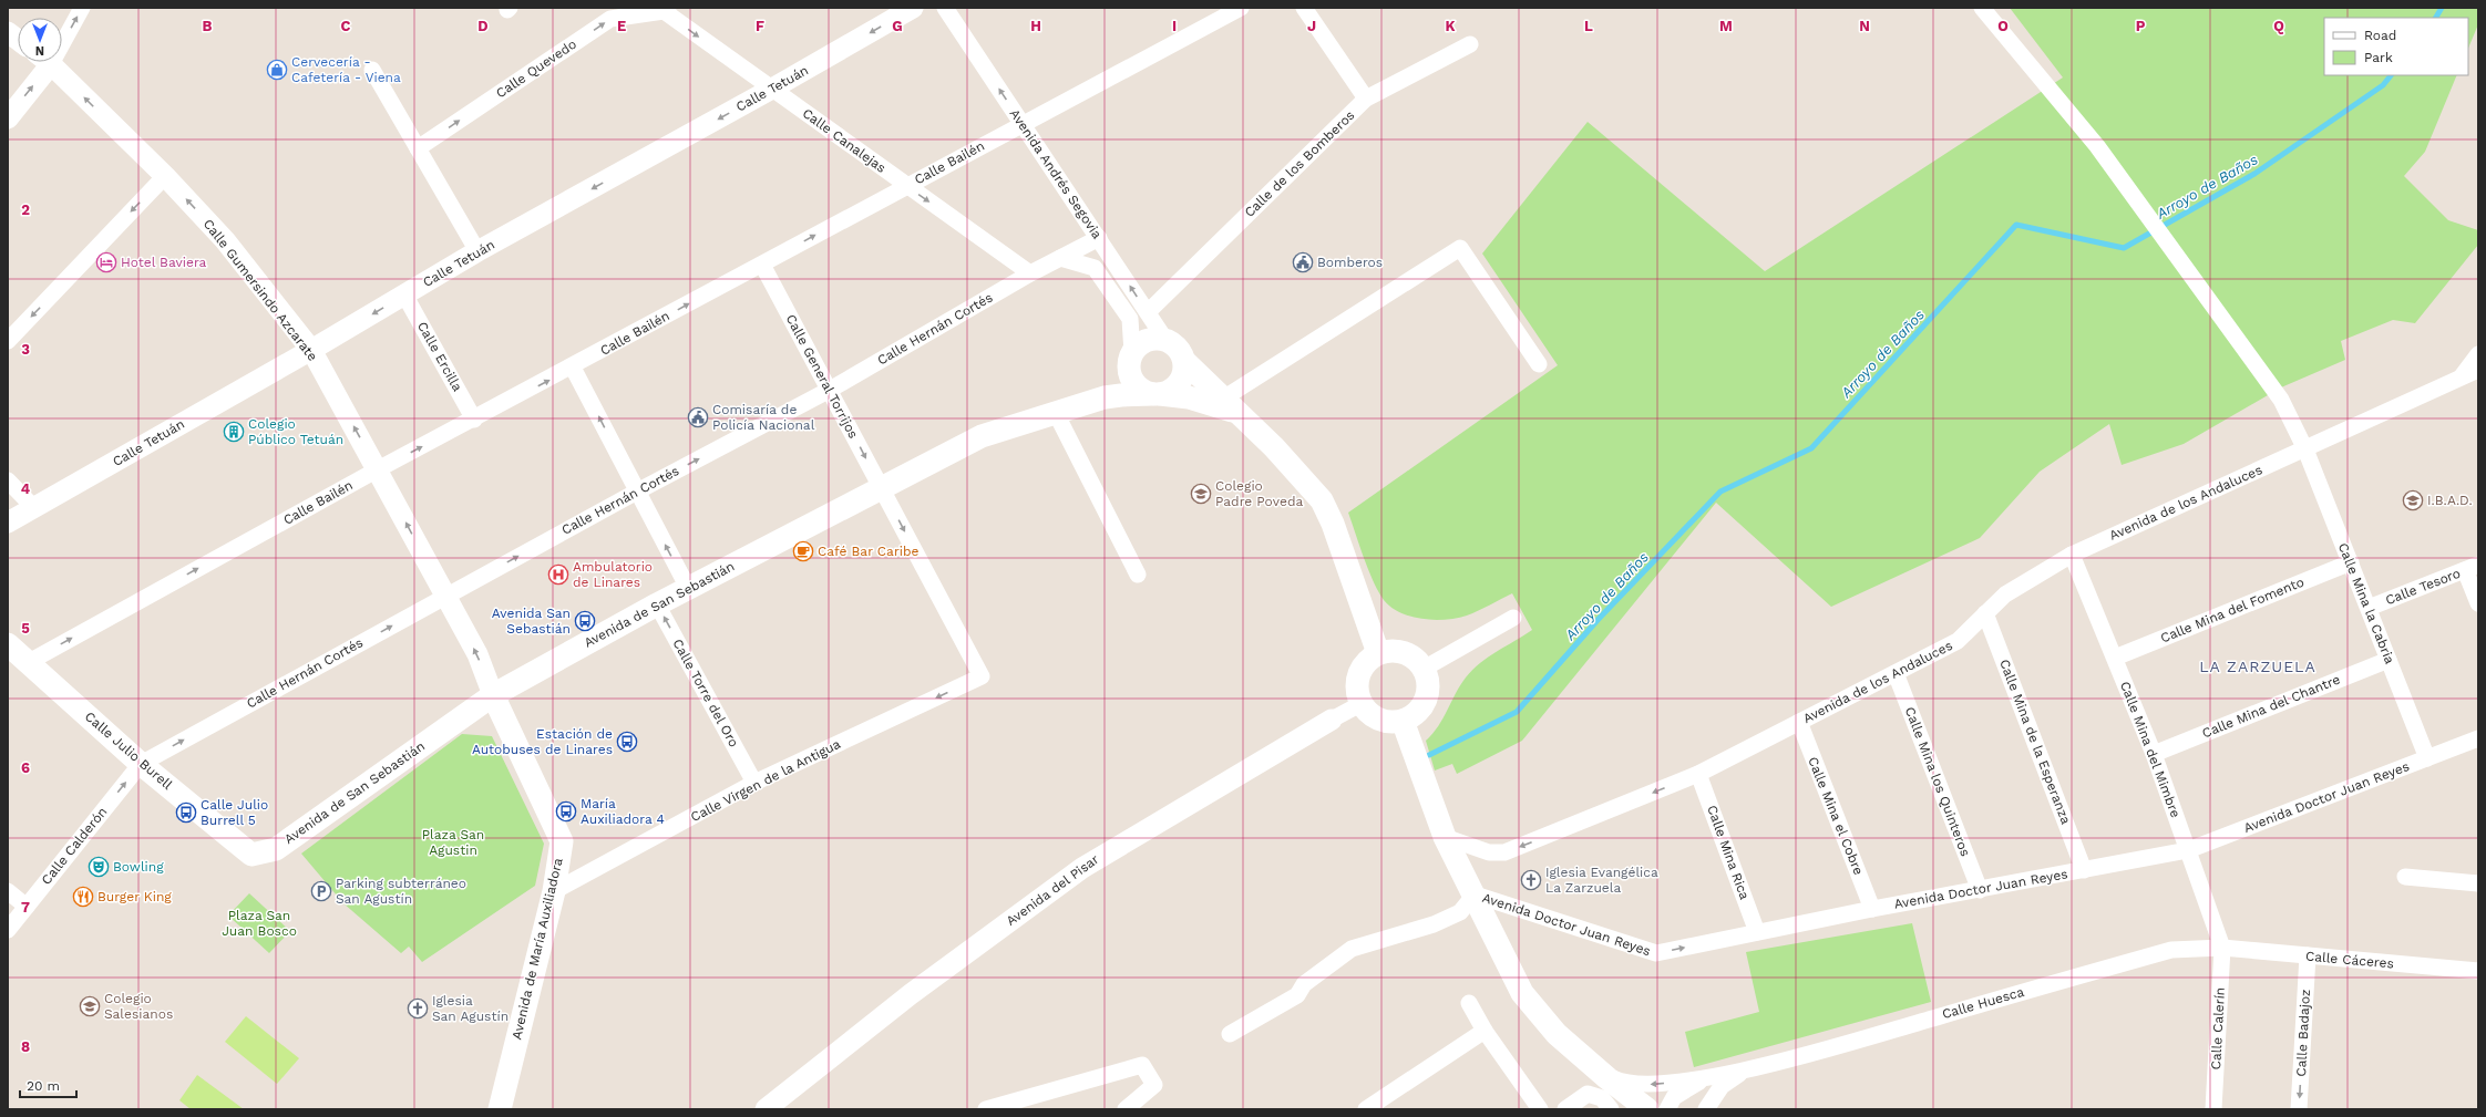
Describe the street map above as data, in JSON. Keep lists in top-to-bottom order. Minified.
{"streets":{"main road":["Avenida de San Sebastián","Calle Julio Burell","Avenida de María Auxiliadora"],"street":["Calle Quevedo","Calle Tetuán","Calle Canalejas","Calle Bailén","Calle de los Bomberos","Avenida Andrés Segovia","Calle Gumersindo Azcarate","Calle Hernán Cortés","Calle Ercilla","Calle General Torrijos","Avenida de los Andaluces","Calle Tesoro","Calle Mina la Cabria","Calle Mina del Fomento","Calle Torre del Oro","Calle Mina del Chantre","Calle Mina de la Esperanza","Calle Mina del Mimbre","Calle Virgen de la Antigua","Calle Mina los Quinteros","Avenida Doctor Juan Reyes","Calle Mina el Cobre","Calle Calderón","Calle Mina Rica","Avenida del Pisar","Calle Cáceres","Calle Huesca","Calle Calerín","Calle Badajoz"]},"crossings":[["Calle Quevedo","Calle Canalejas"],["Calle Tetuán","Calle Canalejas"],["Calle Tetuán","Calle Gumersindo Azcarate"],["Calle Tetuán","Calle Ercilla"],["Calle Canalejas","Calle Bailén"],["Calle Canalejas","Calle Hernán Cortés"],["Calle Bailén","Avenida Andrés Segovia"],["Calle Bailén","Calle Gumersindo Azcarate"],["Calle Bailén","Calle Ercilla"],["Calle Bailén","Calle General Torrijos"],["Calle Bailén","Calle Julio Burell"],["Calle de los Bomberos","Avenida Andrés Segovia"],["Avenida Andrés Segovia","Calle Hernán Cortés"],["Avenida Andrés Segovia","Avenida de San Sebastián"],["Calle Gumersindo Azcarate","Calle Hernán Cortés"],["Calle Gumersindo Azcarate","Avenida de San Sebastián"],["Calle Gumersindo Azcarate","Avenida de María Auxiliadora"],["Calle Hernán Cortés","Calle General Torrijos"],["Calle Hernán Cortés","Calle Julio Burell"],["Calle Hernán Cortés","Calle Calderón"],["Calle General Torrijos","Avenida de San Sebastián"],["Calle General Torrijos","Calle Virgen de la Antigua"],["Avenida de los Andaluces","Calle Mina la Cabria"],["Avenida de los Andaluces","Calle Mina de la Esperanza"],["Avenida de los Andaluces","Calle Mina del Mimbre"],["Avenida de los Andaluces","Calle Mina los Quinteros"],["Avenida de los Andaluces","Calle Mina el Cobre"],["Avenida de los Andaluces","Calle Mina Rica"],["Calle Tesoro","Calle Mina la Cabria"],["Calle Mina la Cabria","Calle Mina del Fomento"],["Calle Mina la Cabria","Calle Mina del Chantre"],["Calle Mina la Cabria","Avenida Doctor Juan Reyes"],["Avenida de San Sebastián","Calle Torre del Oro"],["Avenida de San Sebastián","Calle Julio Burell"],["Avenida de San Sebastián","Avenida de María Auxiliadora"],["Calle Mina del Fomento","Calle Mina del Mimbre"],["Calle Torre del Oro","Calle Virgen de la Antigua"],["Calle Mina del Chantre","Calle Mina del Mimbre"],["Calle Mina de la Esperanza","Avenida Doctor Juan Reyes"],["Calle Mina del Mimbre","Avenida Doctor Juan Reyes"],["Calle Mina del Mimbre","Calle Cáceres"],["Calle Mina del Mimbre","Calle Huesca"],["Calle Mina del Mimbre","Calle Calerín"],["Calle Julio Burell","Calle Calderón"],["Calle Virgen de la Antigua","Avenida de María Auxiliadora"],["Calle Mina los Quinteros","Avenida Doctor Juan Reyes"],["Avenida Doctor Juan Reyes","Calle Mina el Cobre"],["Avenida Doctor Juan Reyes","Calle Mina Rica"],["Calle Cáceres","Calle Huesca"],["Calle Cáceres","Calle Calerín"],["Calle Cáceres","Calle Badajoz"],["Calle Huesca","Calle Calerín"]],"one_way":["Calle Quevedo","Calle Tetuán","Calle Canalejas","Calle Bailén","Avenida Andrés Segovia","Calle Gumersindo Azcarate","Calle Hernán Cortés","Calle General Torrijos","Calle Torre del Oro","Calle Virgen de la Antigua","Calle Calderón","Calle Badajoz"],"districts":["LA ZARZUELA"],"water":["Arroyo de Baños"],"parks":["Plaza San Agustin","Plaza San Juan Bosco"],"places":{"shop":["Cervecería - Cafetería - Viena"],"hotel":["Hotel Baviera"],"public building":["Bomberos","Comisaría de Policía Nacional"],"building":["Colegio Público Tetuán"],"school or university":["Colegio Padre Poveda","I.B.A.D.","Colegio Salesianos"],"cafe":["Café Bar Caribe"],"hospital":["Ambulatorio de Linares"],"bus stop":["Avenida San Sebastián","Estación de Autobuses de Linares","María Auxiliadora 4","Calle Julio Burrell 5"],"theatre":["Bowling"],"church":["Iglesia Evangélica La Zarzuela","Iglesia San Agustín"],"parking":["Parking subterráneo San Agustín"],"restaurant":["Burger King"]},"legend":["Road","Park"],"scale_bar":"20 m","north":"bottom","grid":{"columns":["B","C","D","E","F","G","H","I","J","K","L","M","N","O","P","Q"],"rows":["2","3","4","5","6","7","8"]}}
